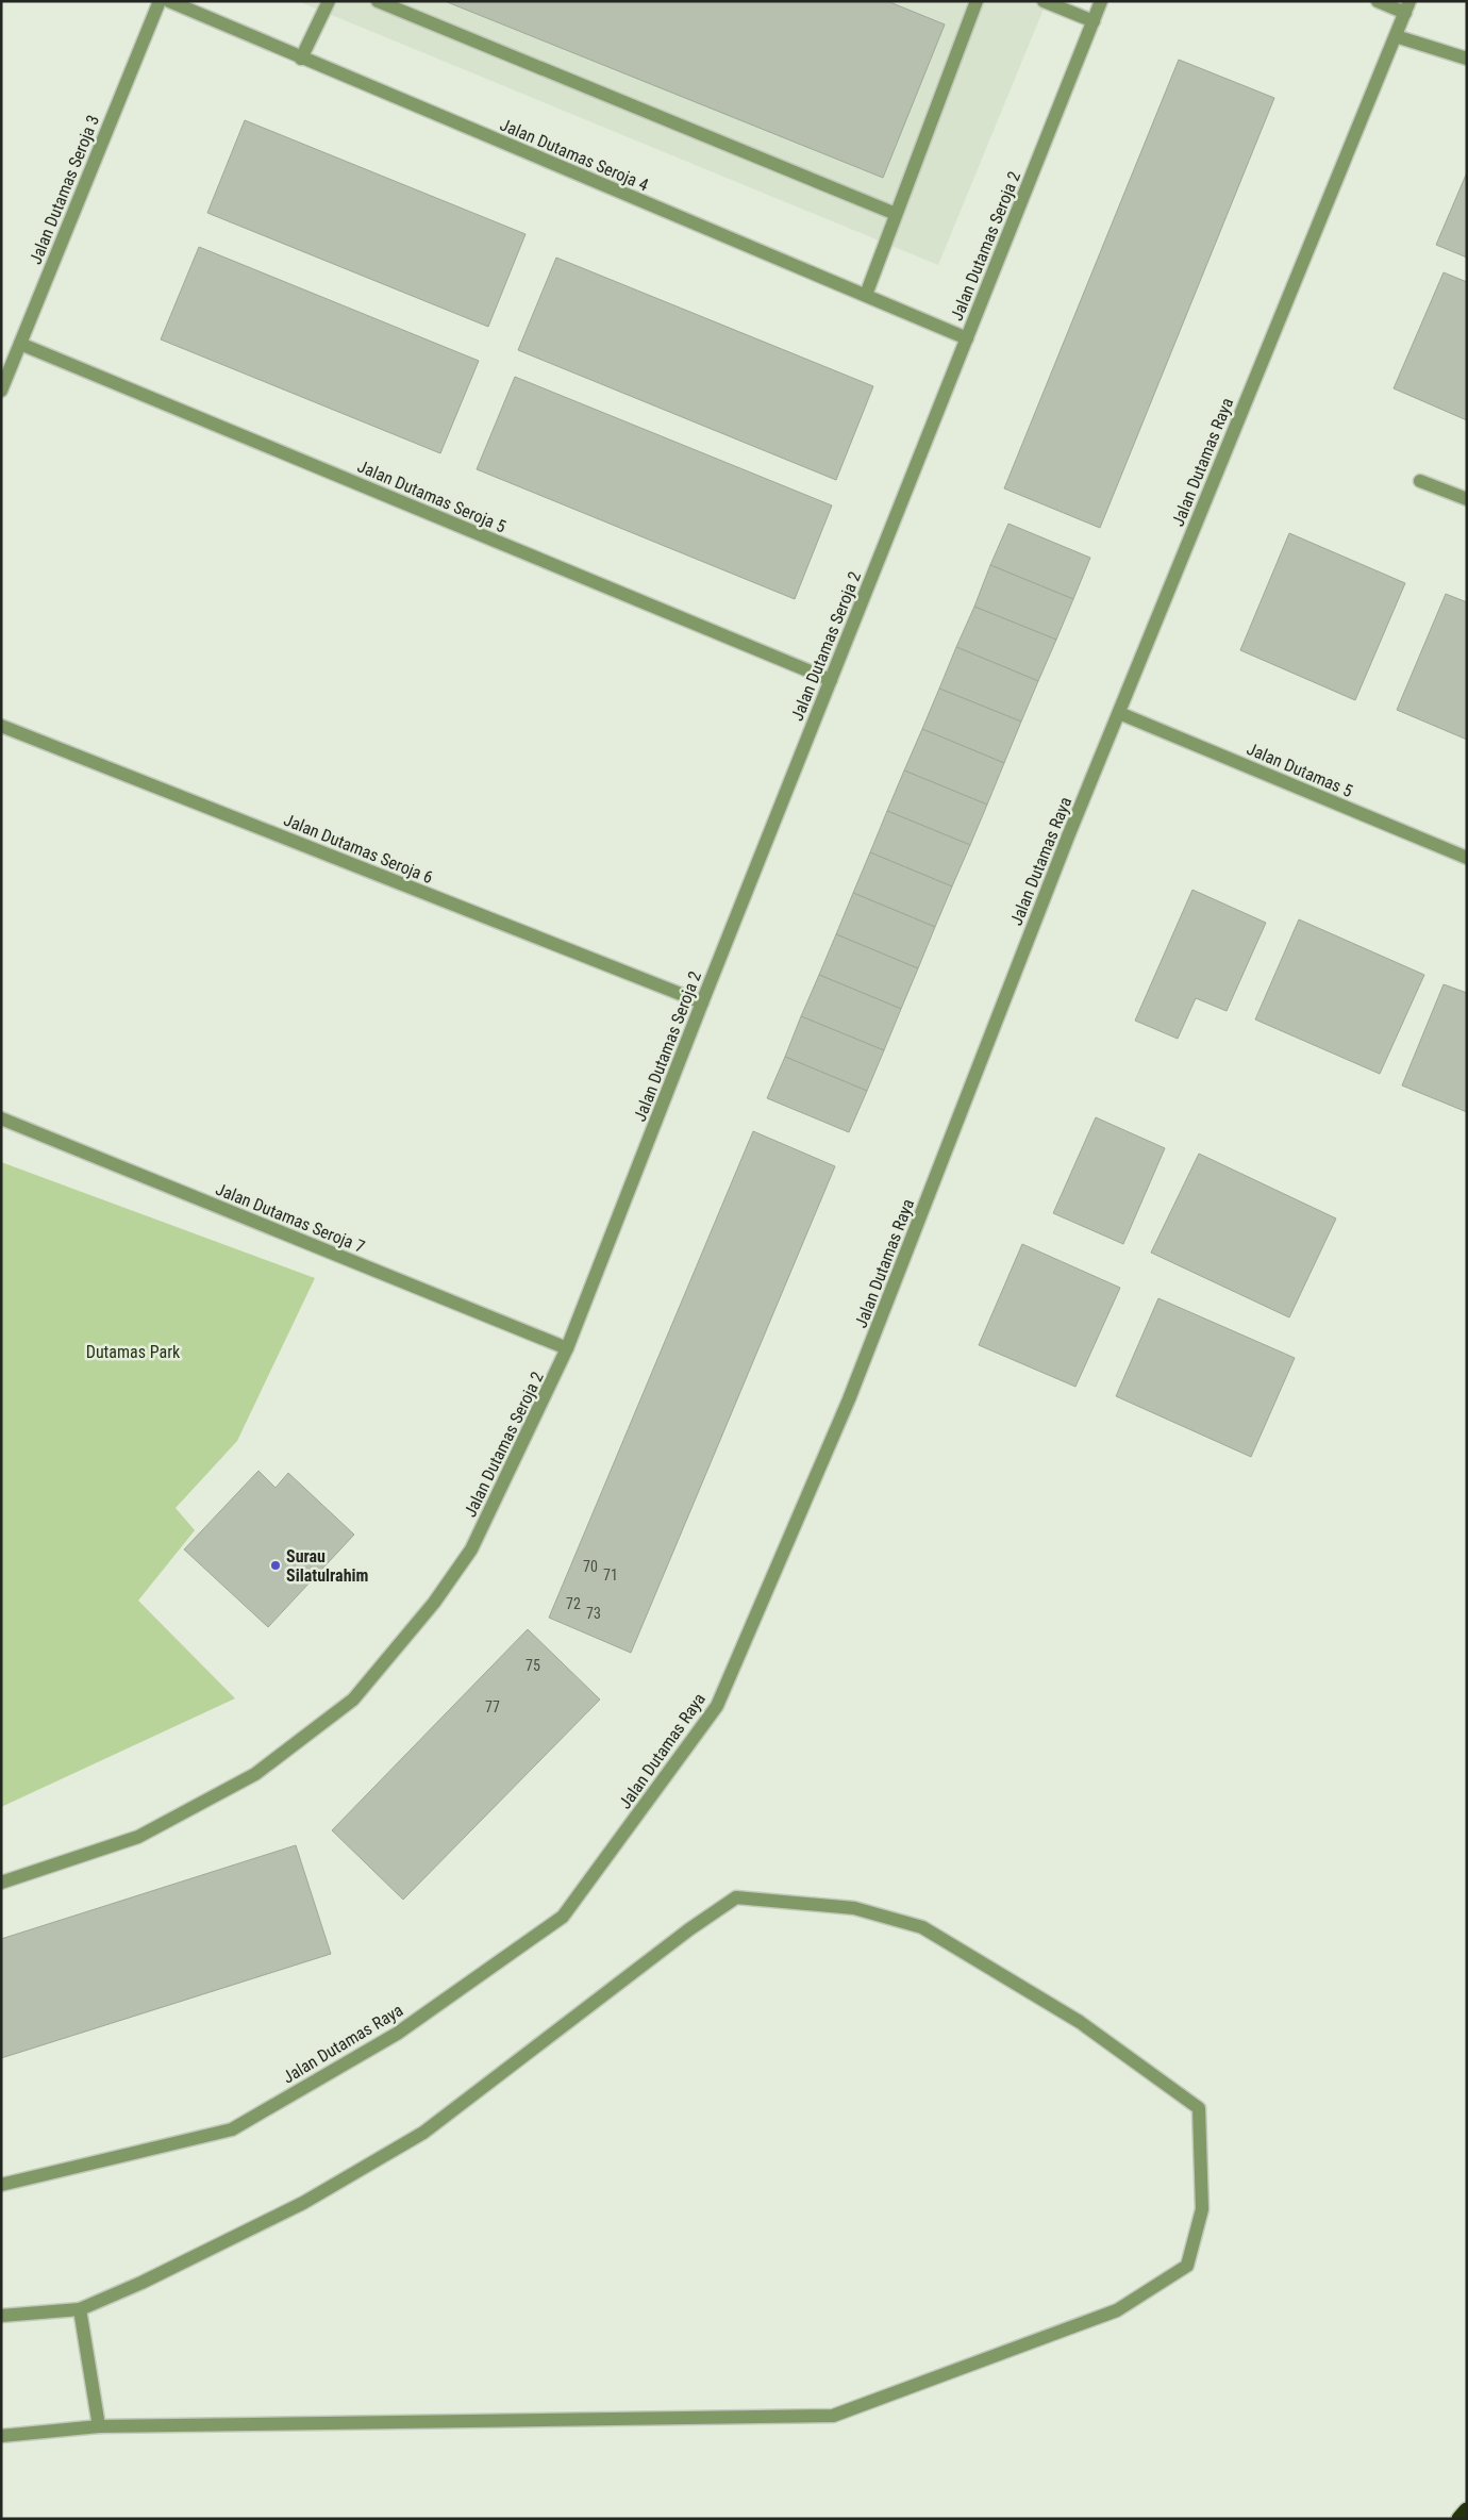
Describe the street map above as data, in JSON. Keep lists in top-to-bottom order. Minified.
{"streets":{"street":["Jalan Dutamas Seroja 4","Jalan Dutamas Seroja 3","Jalan Dutamas Seroja 2","Jalan Dutamas Raya","Jalan Dutamas Seroja 5","Jalan Dutamas 5","Jalan Dutamas Seroja 6","Jalan Dutamas Seroja 7"]},"crossings":[["Jalan Dutamas Seroja 4","Jalan Dutamas Seroja 2"],["Jalan Dutamas Seroja 3","Jalan Dutamas Seroja 5"],["Jalan Dutamas Seroja 2","Jalan Dutamas Seroja 5"],["Jalan Dutamas Seroja 2","Jalan Dutamas Seroja 6"],["Jalan Dutamas Seroja 2","Jalan Dutamas Seroja 7"],["Jalan Dutamas Raya","Jalan Dutamas 5"]],"parks":["Dutamas Park"],"places":["Surau Silatulrahim"],"house_numbers":["70","71","72","73","75","77"]}
